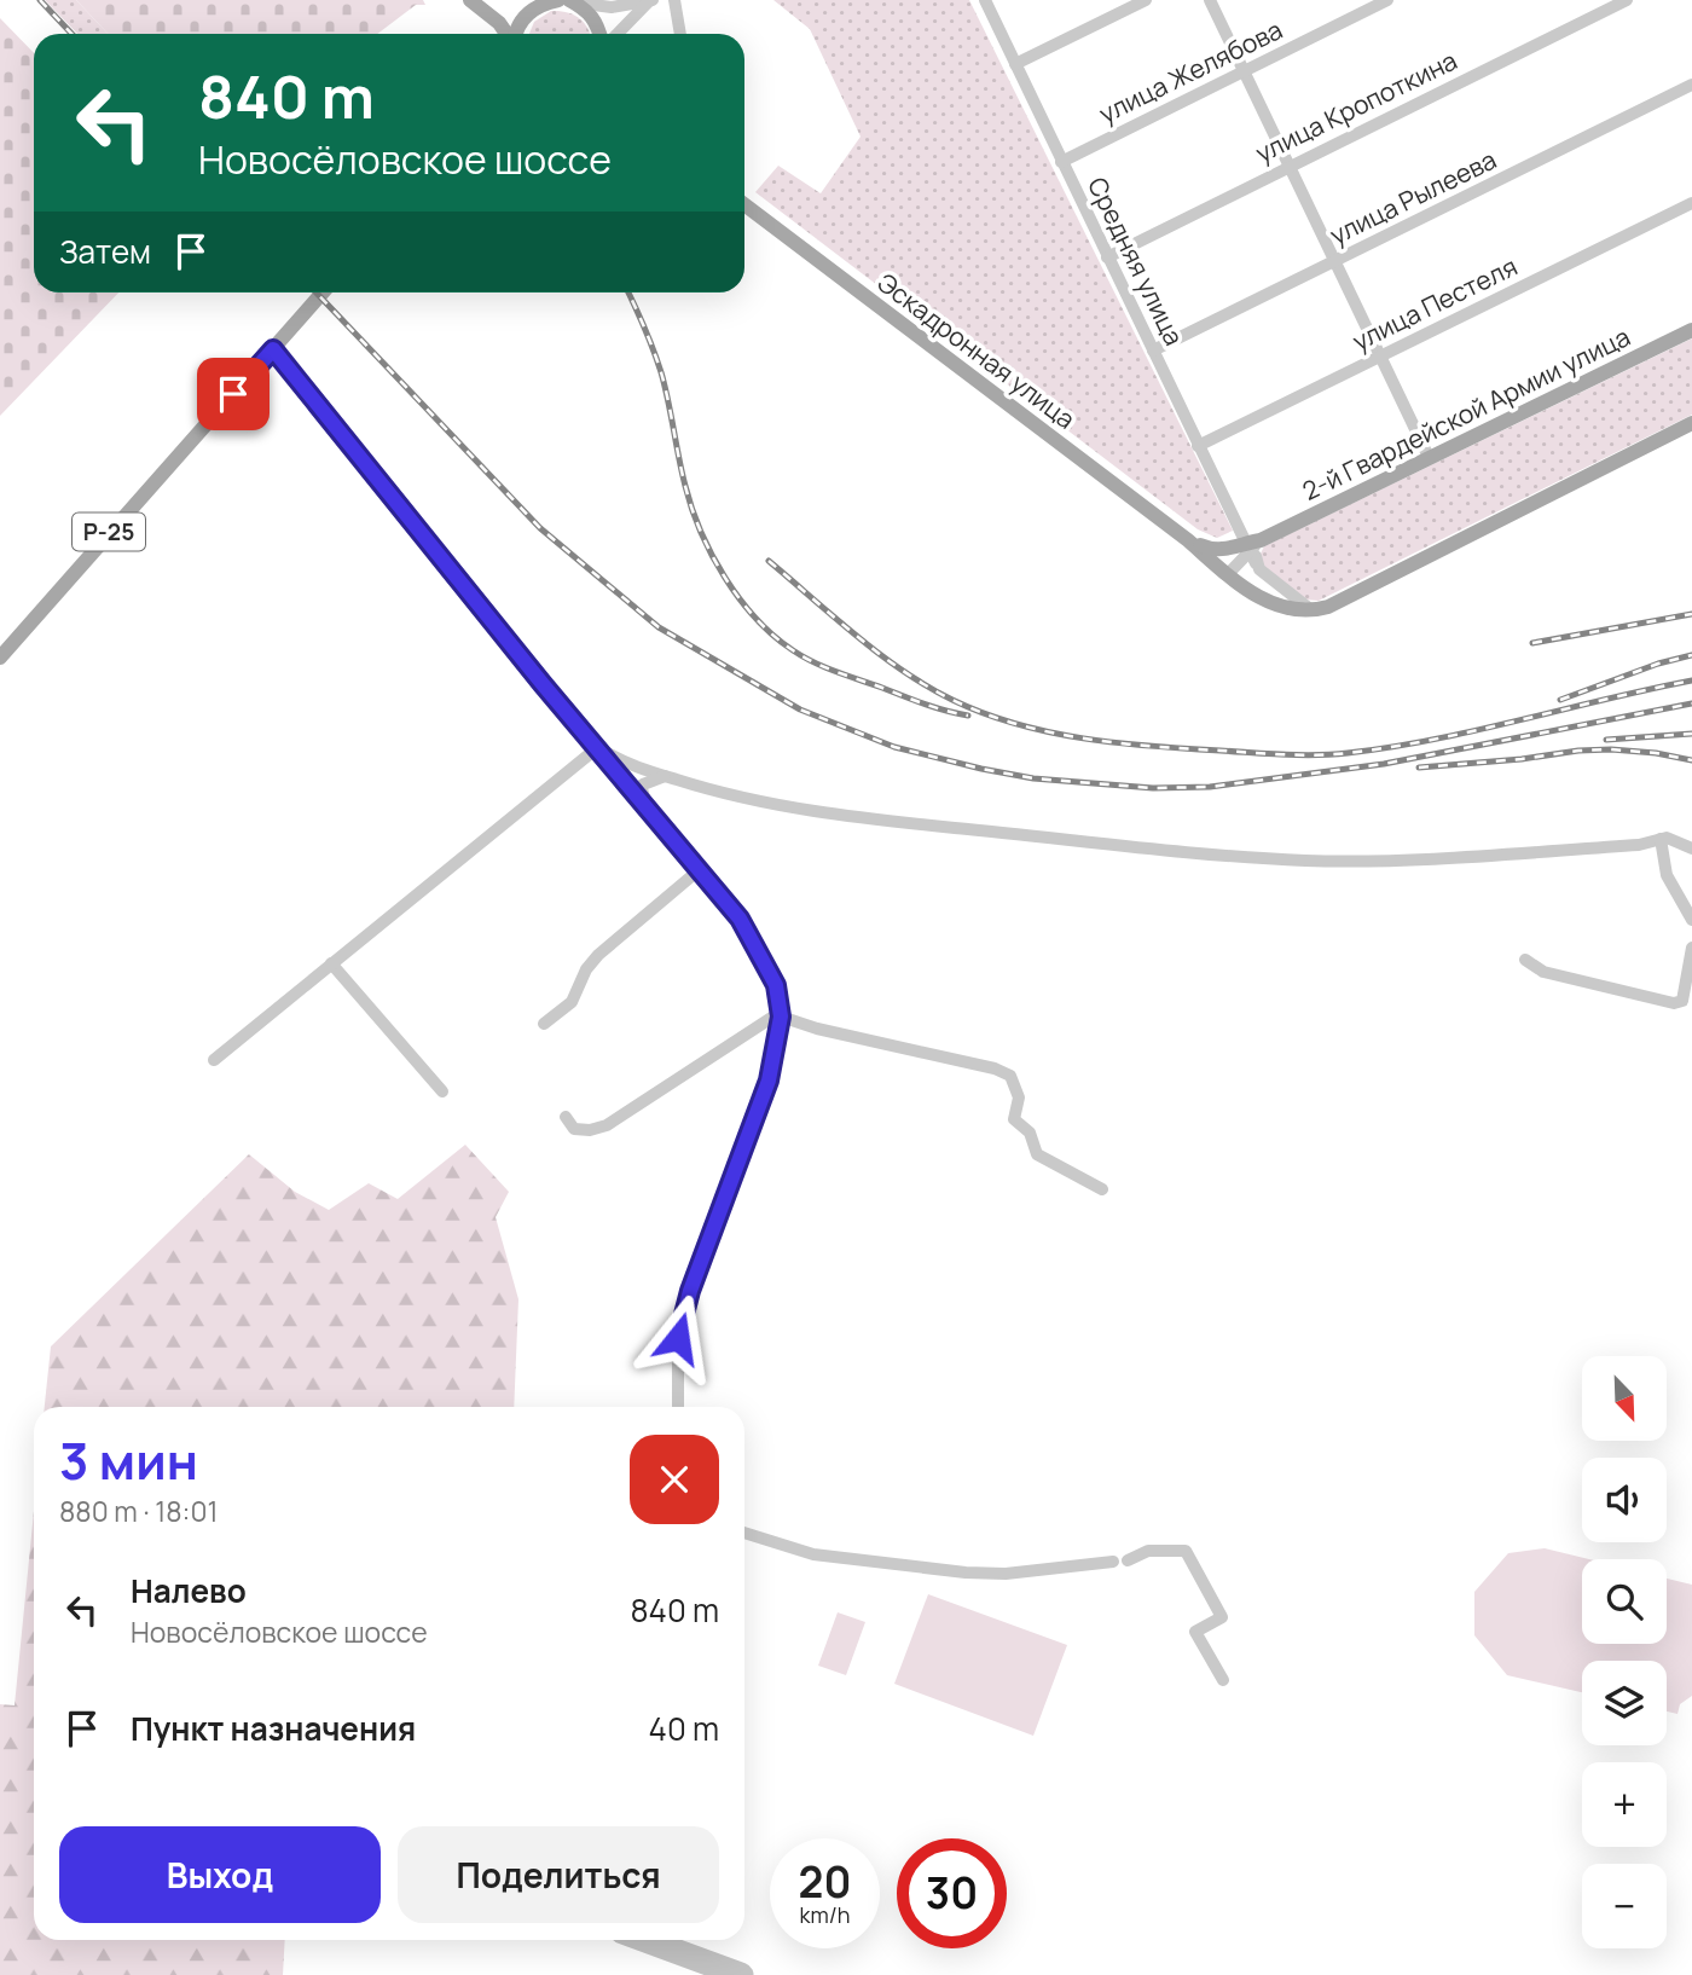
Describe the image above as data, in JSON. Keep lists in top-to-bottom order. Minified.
{"streets":{"main road":["Эскадронная улица","2-й Гвардейской Армии улица","Р-25"],"street":["улица Желябова","улица Кропоткина","улица Рылеева","Средняя улица","улица Пестеля"]},"crossings":[["улица Желябова","Средняя улица"],["улица Кропоткина","Средняя улица"],["улица Рылеева","Средняя улица"],["Средняя улица","улица Пестеля"],["Средняя улица","2-й Гвардейской Армии улица"],["Эскадронная улица","2-й Гвардейской Армии улица"]],"north":"bottom right","page":{"turn":["840 m","Новосёловское шоссе"],"then":"Затем","map_buttons":["+","−"],"heading":["3 мин","880 m · 18:01"],"list":[{"name":"Налево","note":"Новосёловское шоссе","value":"840 m"},{"name":"Пункт назначения","value":"40 m"}],"buttons":["Выход","Поделиться"],"speed":"20 km/h","limit":"30"}}
